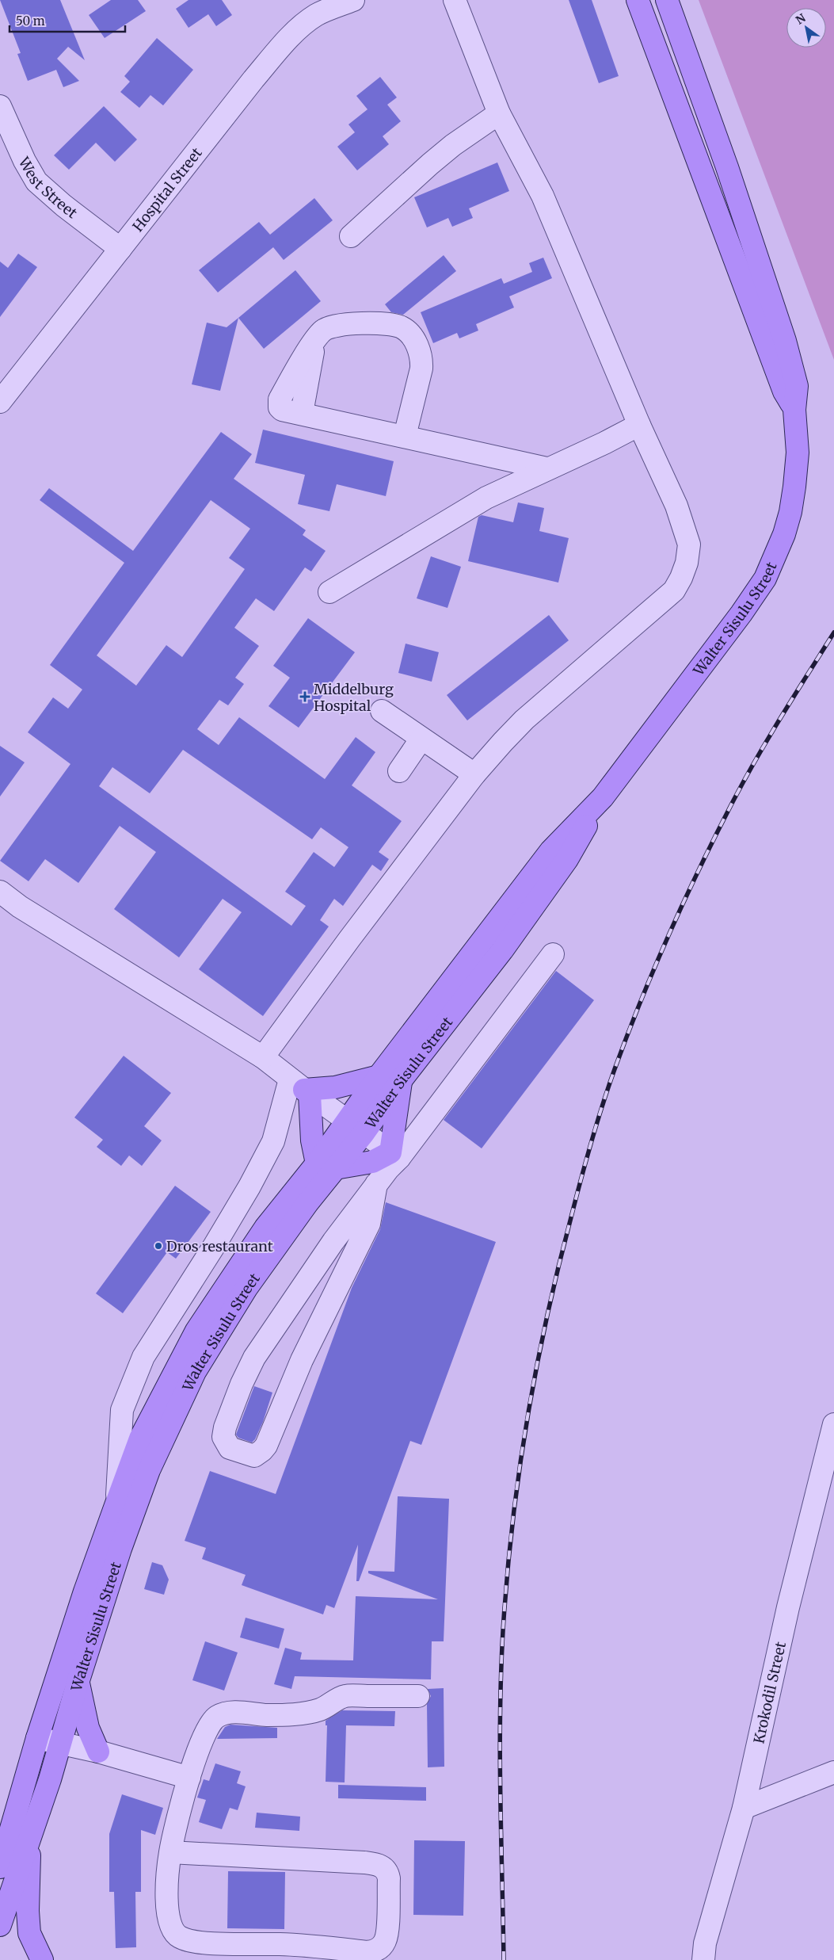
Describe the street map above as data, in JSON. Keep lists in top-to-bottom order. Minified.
{"streets":{"main road":["Walter Sisulu Street"],"street":["West Street","Hospital Street","Krokodil Street"]},"crossings":[["West Street","Hospital Street"]],"places":{"health":["Middelburg Hospital"],"other":["Dros restaurant"]},"scale_bar":"50 m","north":"top left"}
